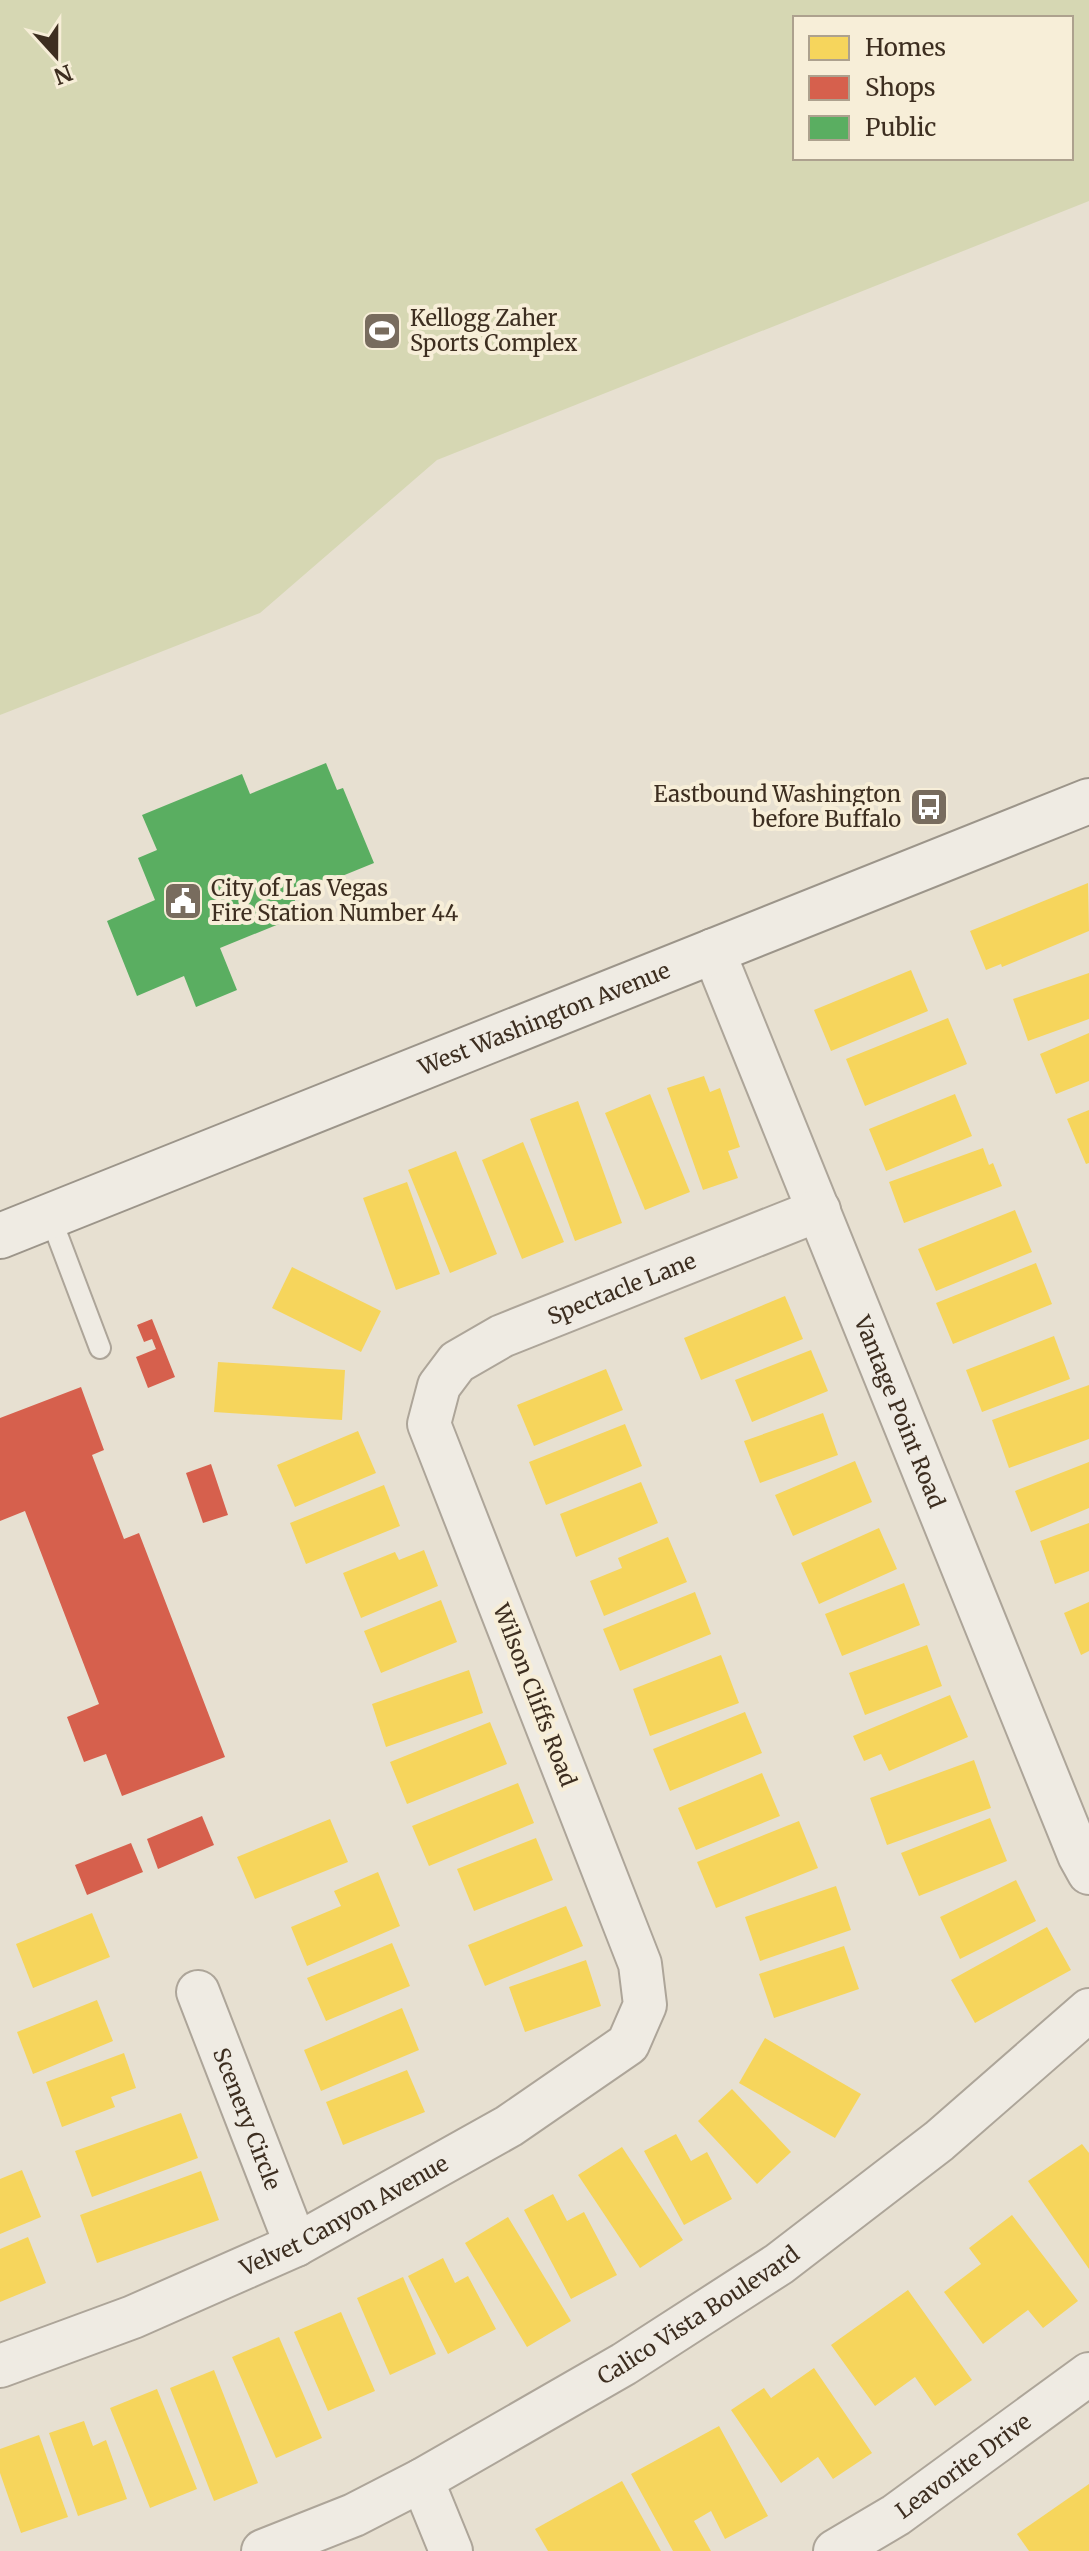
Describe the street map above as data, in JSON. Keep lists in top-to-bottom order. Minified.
{"streets":{"main road":["West Washington Avenue"],"street":["Spectacle Lane","Vantage Point Road","Wilson Cliffs Road","Scenery Circle","Velvet Canyon Avenue","Calico Vista Boulevard","Leavorite Drive"]},"crossings":[["West Washington Avenue","Vantage Point Road"],["Spectacle Lane","Vantage Point Road"],["Spectacle Lane","Wilson Cliffs Road"],["Wilson Cliffs Road","Velvet Canyon Avenue"],["Scenery Circle","Velvet Canyon Avenue"]],"places":{"sports":["Kellogg Zaher Sports Complex"],"bus stop":["Eastbound Washington before Buffalo"],"public building":["City of Las Vegas Fire Station Number 44"]},"legend":["Homes","Shops","Public"],"north":"bottom"}
